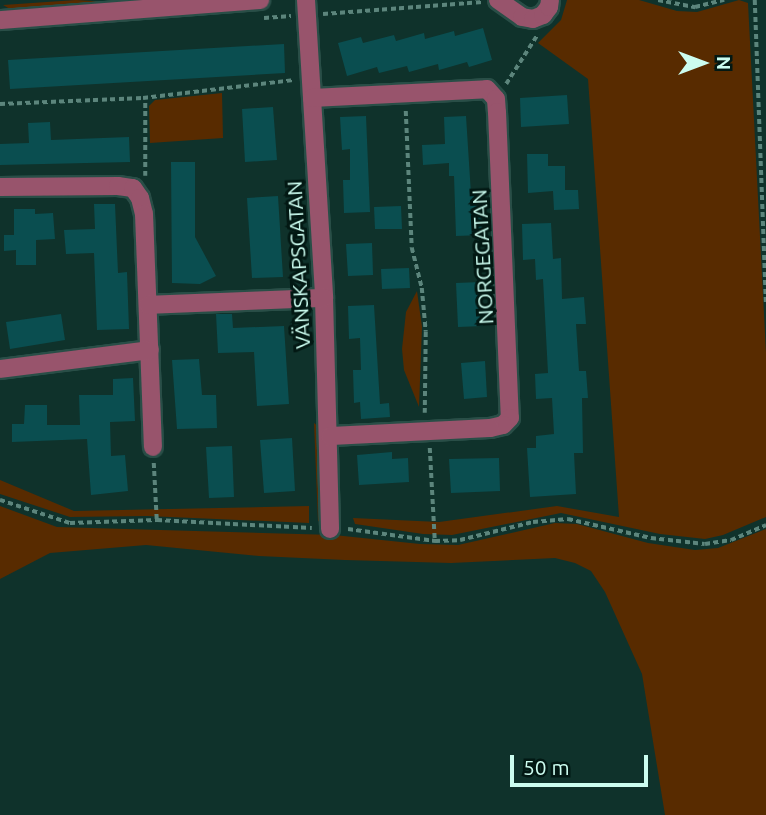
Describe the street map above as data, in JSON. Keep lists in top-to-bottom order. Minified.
{"streets":{"street":["NORGEGATAN","VÄNSKAPSGATAN"]},"crossings":[["NORGEGATAN","VÄNSKAPSGATAN"]],"scale_bar":"50 m","north":"right"}
